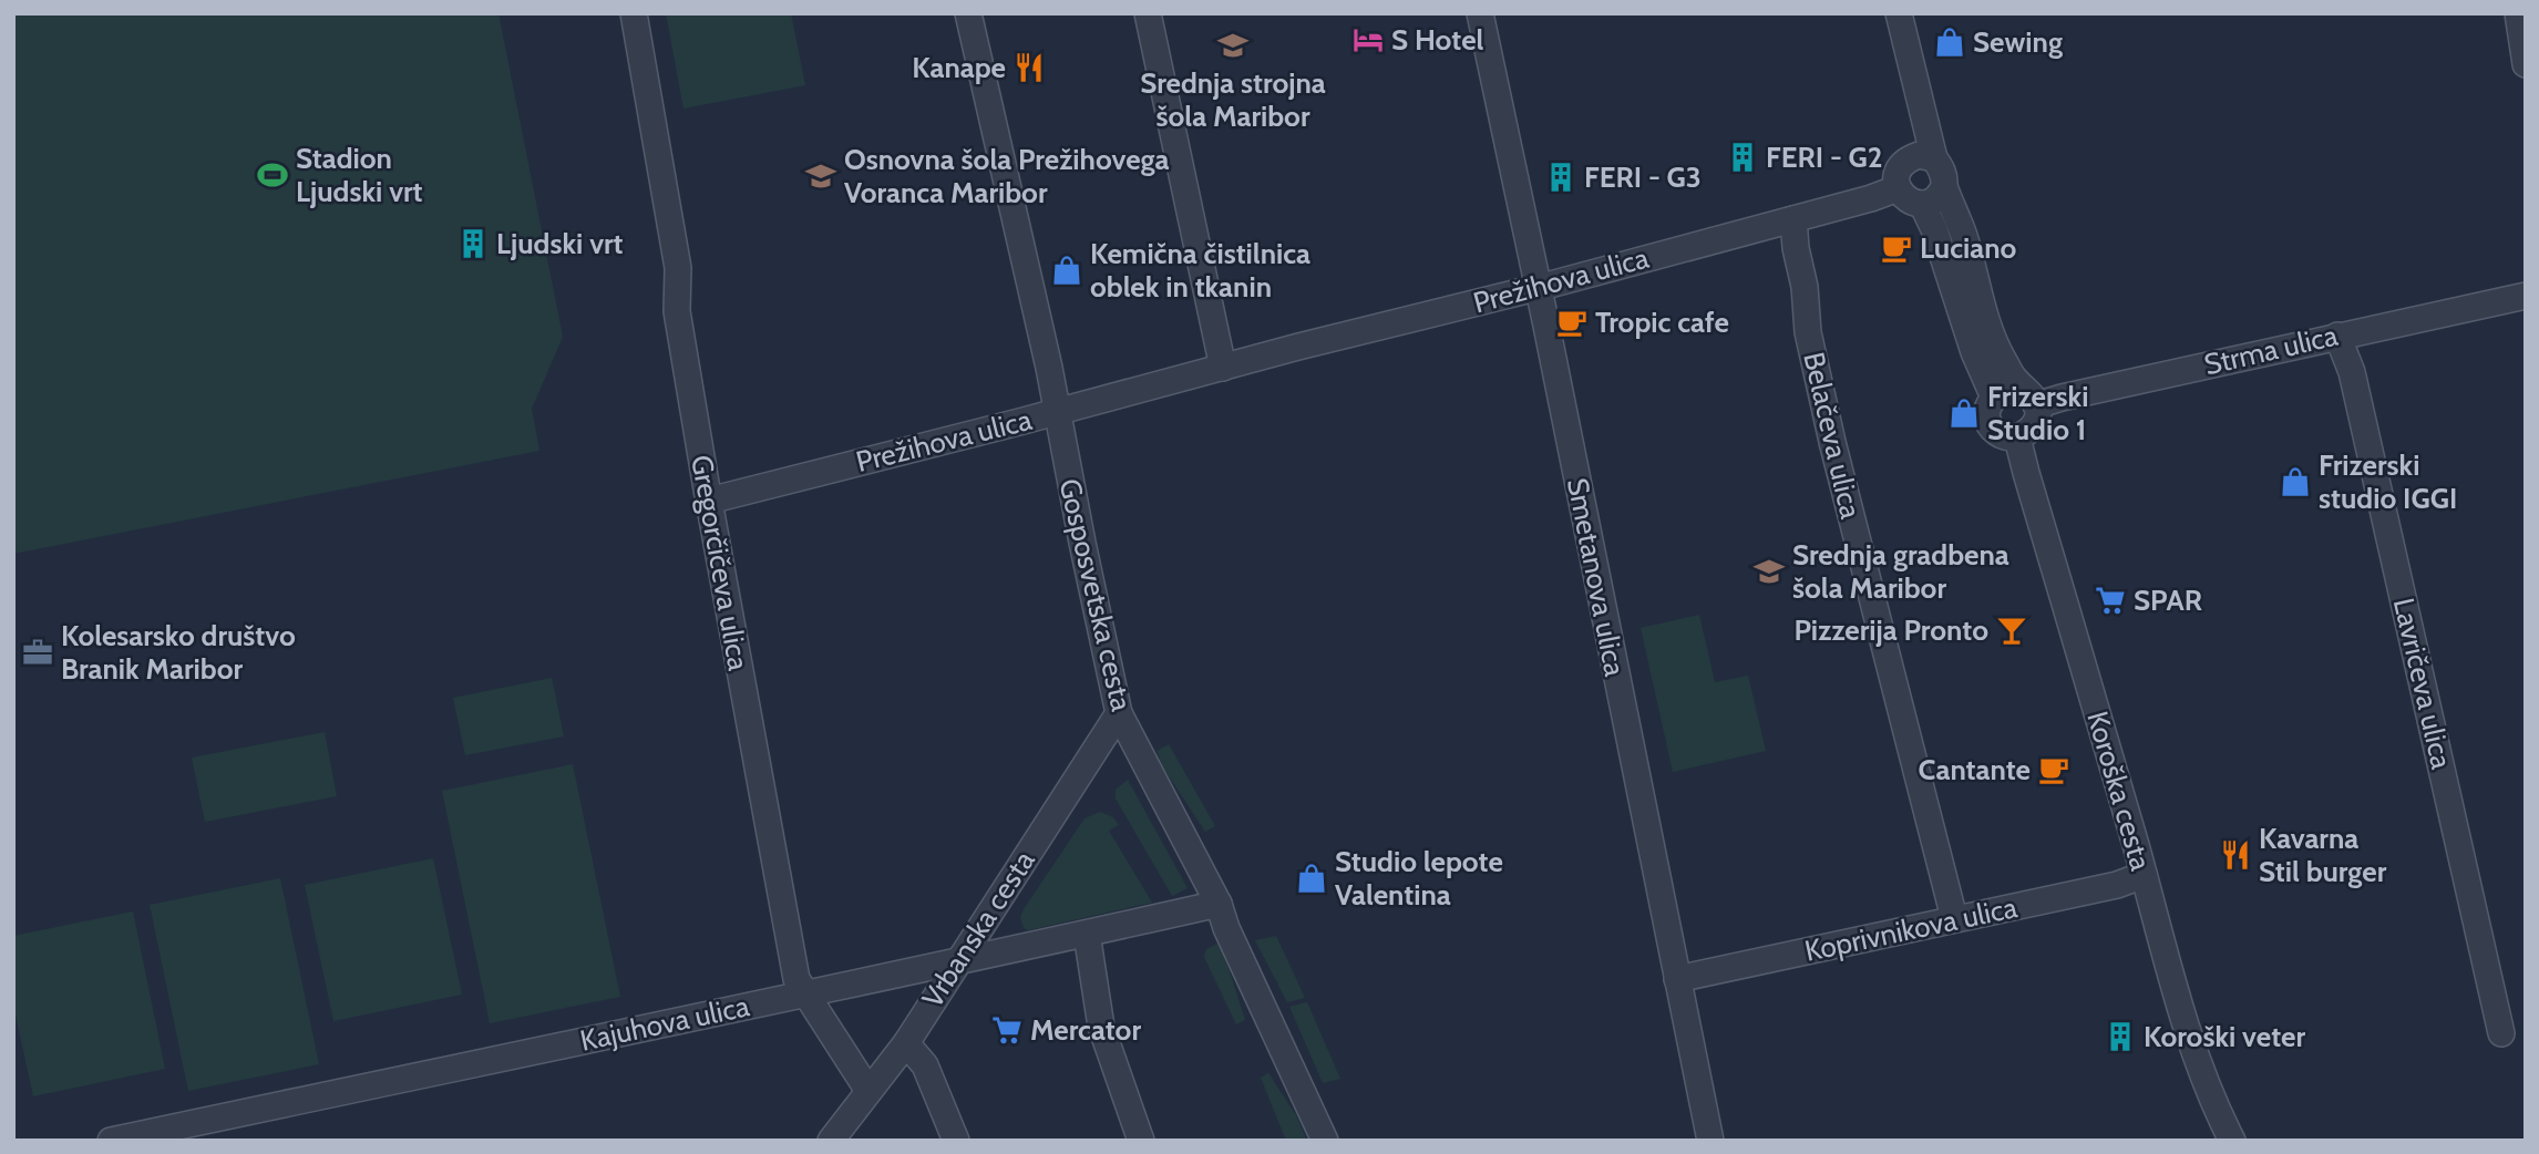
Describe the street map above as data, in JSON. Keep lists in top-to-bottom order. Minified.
{"streets":{"street":["Prežihova ulica","Strma ulica","Belačeva ulica","Gregorčičeva ulica","Smetanova ulica","Gosposvetska cesta","Lavričeva ulica","Koroška cesta","Vrbanska cesta","Koprivnikova ulica","Kajuhova ulica"]},"crossings":[["Prežihova ulica","Belačeva ulica"],["Prežihova ulica","Gregorčičeva ulica"],["Prežihova ulica","Smetanova ulica"],["Prežihova ulica","Gosposvetska cesta"],["Strma ulica","Lavričeva ulica"],["Strma ulica","Koroška cesta"],["Belačeva ulica","Koprivnikova ulica"],["Gregorčičeva ulica","Vrbanska cesta"],["Gregorčičeva ulica","Kajuhova ulica"],["Smetanova ulica","Koprivnikova ulica"],["Gosposvetska cesta","Vrbanska cesta"],["Gosposvetska cesta","Kajuhova ulica"],["Koroška cesta","Koprivnikova ulica"],["Vrbanska cesta","Kajuhova ulica"]],"places":{"hotel":["S Hotel"],"shop":["Sewing","Kemična čistilnica oblek in tkanin","Frizerski Studio 1","Frizerski studio IGGI","Studio lepote Valentina"],"school or university":["Srednja strojna šola Maribor","Osnovna šola Prežihovega Voranca Maribor","Srednja gradbena šola Maribor"],"restaurant":["Kanape","Kavarna Stil burger"],"building":["FERI - G2","FERI - G3","Ljudski vrt","Koroški veter"],"sports":["Stadion Ljudski vrt"],"cafe":["Luciano","Tropic cafe","Cantante"],"supermarket":["SPAR","Mercator"],"bar":["Pizzerija Pronto"],"office":["Kolesarsko društvo Branik Maribor"]}}
